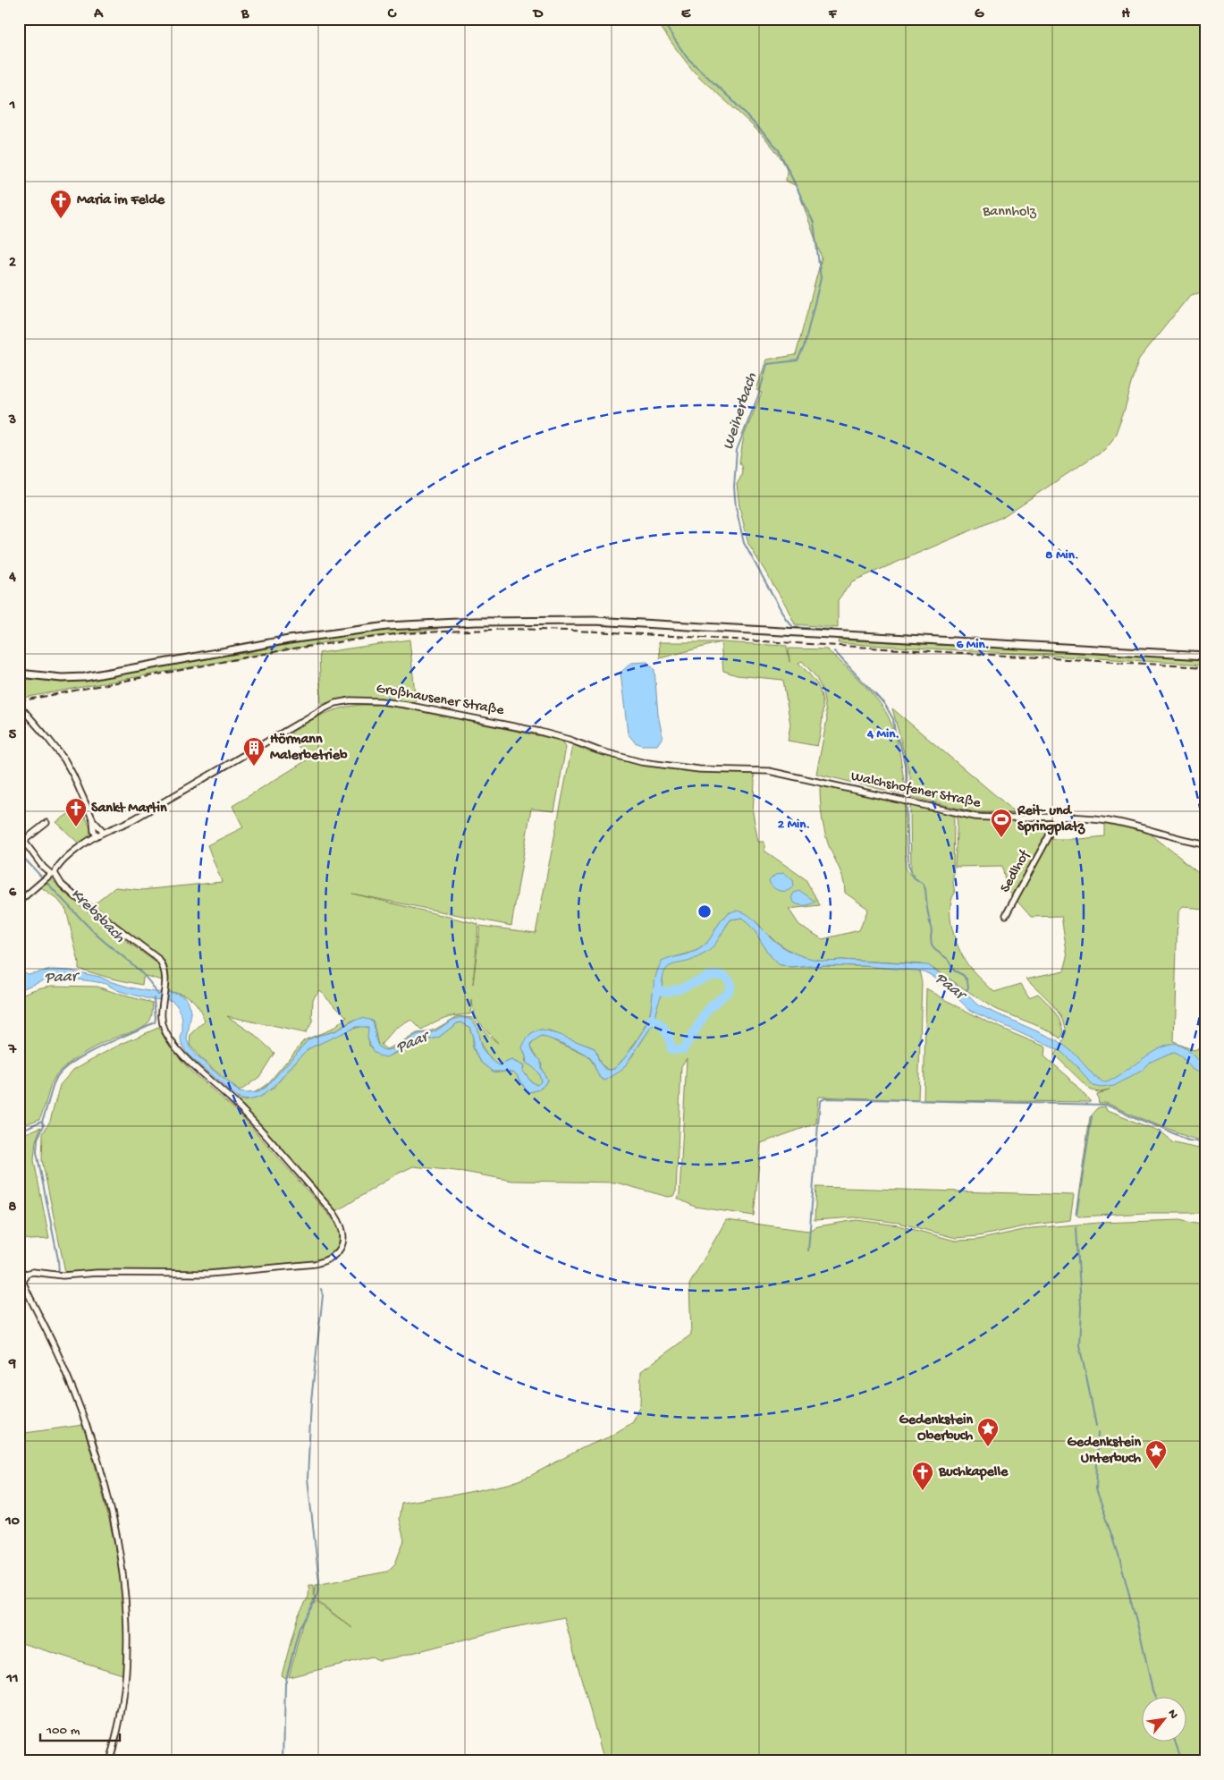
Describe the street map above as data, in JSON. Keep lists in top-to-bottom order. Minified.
{"streets":{"street":["Großhausener Straße","Walchshofener Straße","Sedlhof"]},"crossings":[["Großhausener Straße","Walchshofener Straße"],["Walchshofener Straße","Sedlhof"]],"water":["Weiherbach","Krebsbach","Paar"],"parks":["Bannholz"],"places":{"church":["Maria im Felde","Sankt Martin","Buchkapelle"],"building":["Hörmann Malerbetrieb"],"sports":["Reit- und Springplatz"],"place":["Gedenkstein Oberbuch","Gedenkstein Unterbuch"]},"scale_bar":"100 m","north":"top right","grid":{"columns":["A","B","C","D","E","F","G","H"],"rows":["1","2","3","4","5","6","7","8","9","10","11"]},"rings":["8 Min.","6 Min.","4 Min.","2 Min."]}
